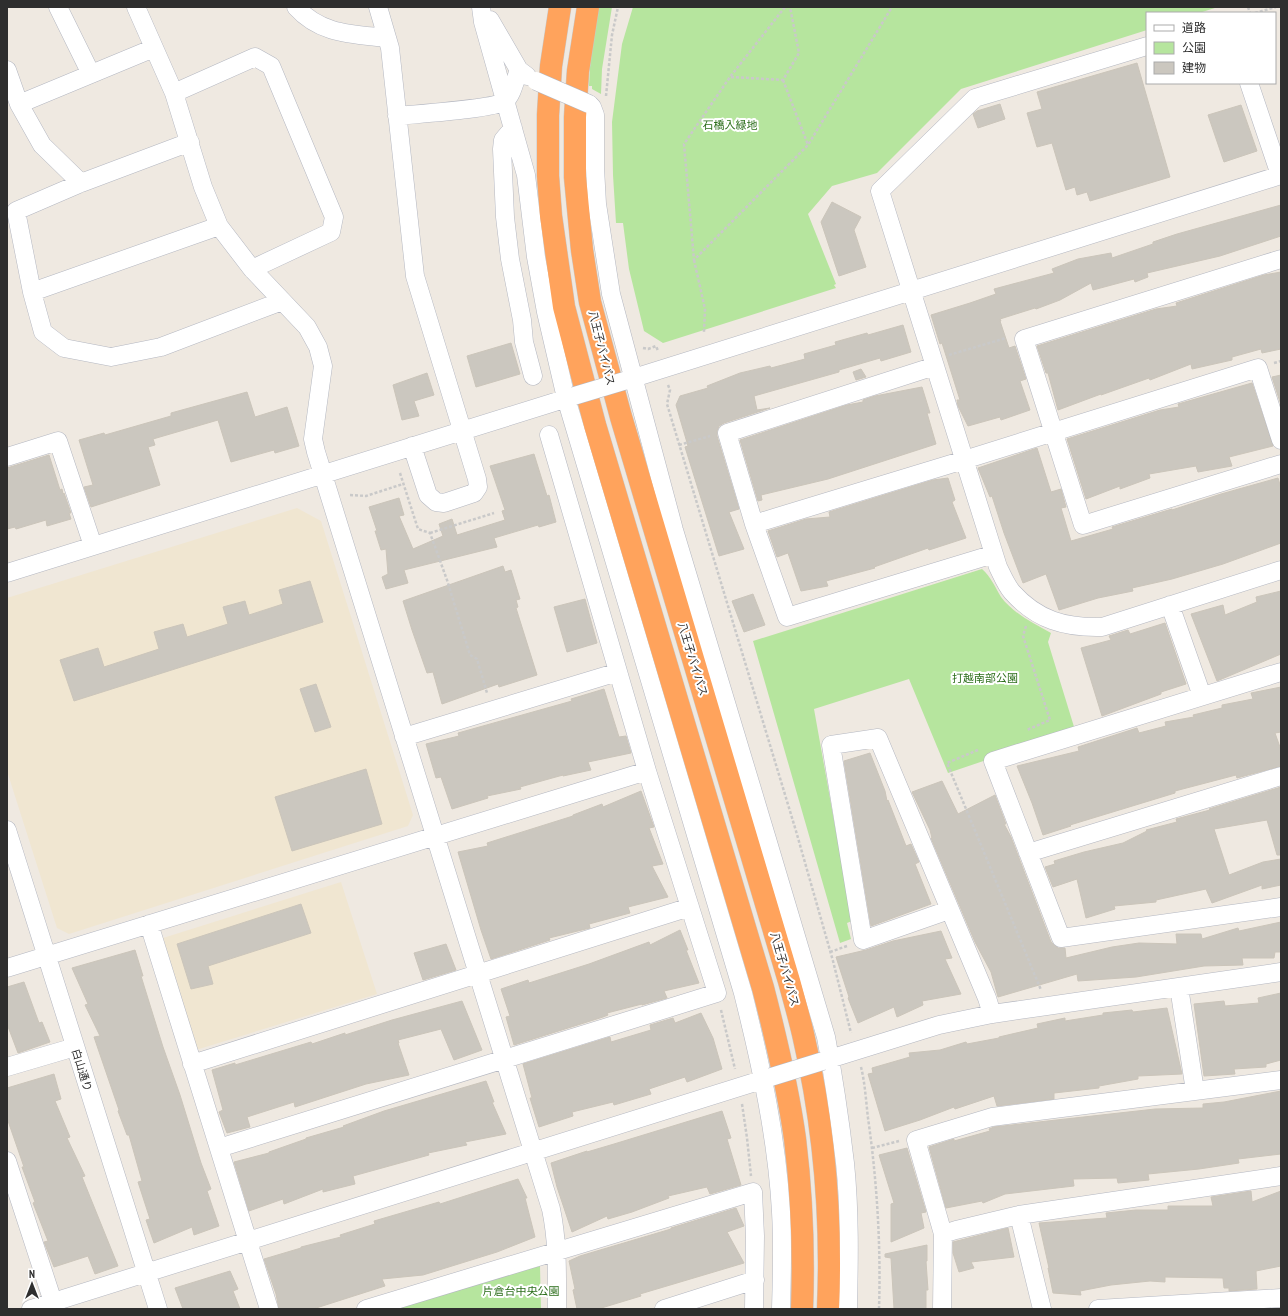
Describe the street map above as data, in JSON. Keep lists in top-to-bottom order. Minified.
{"streets":{"highway":["八王子バイパス"],"street":["白山通り"]},"parks":["石橋入緑地","打越南部公園","片倉台中央公園"],"legend":["道路","公園","建物"],"north":"top"}
